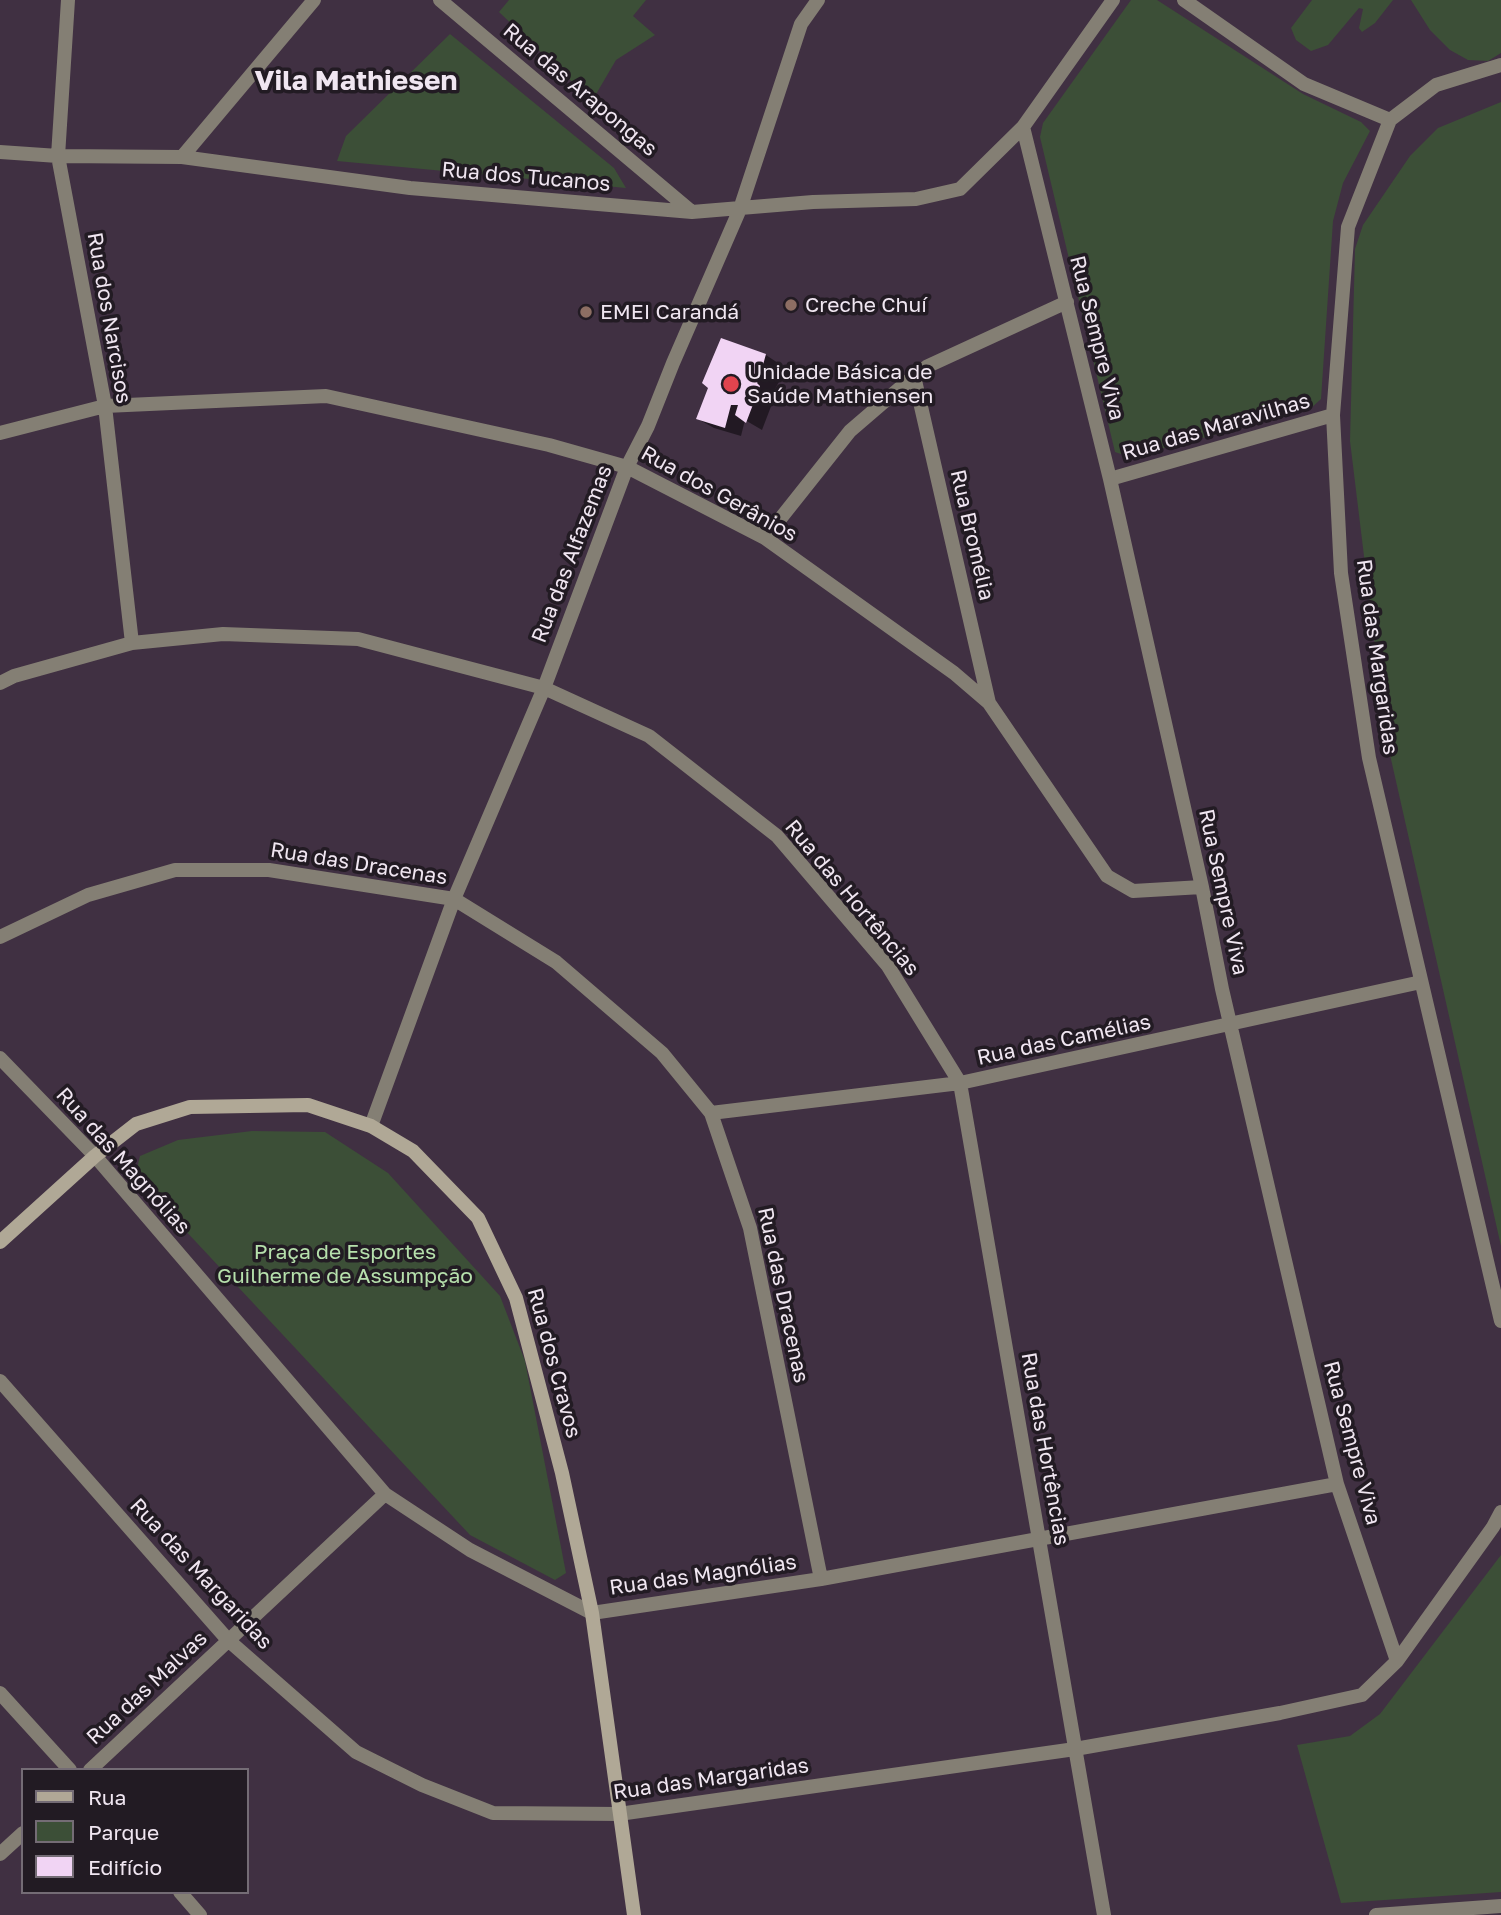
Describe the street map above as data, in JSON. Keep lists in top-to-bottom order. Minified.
{"streets":{"street":["Rua das Arapongas","Rua dos Tucanos","Rua dos Narcisos","Rua Sempre Viva","Rua das Maravilhas","Rua dos Gerânios","Rua Bromélia","Rua das Alfazemas","Rua das Margaridas","Rua das Dracenas","Rua das Hortências","Rua das Camélias","Rua das Magnólias","Rua dos Cravos","Rua das Malvas"]},"crossings":[["Rua das Arapongas","Rua dos Tucanos"],["Rua dos Tucanos","Rua dos Narcisos"],["Rua dos Tucanos","Rua Sempre Viva"],["Rua dos Tucanos","Rua das Alfazemas"],["Rua dos Narcisos","Rua dos Gerânios"],["Rua dos Narcisos","Rua das Hortências"],["Rua Sempre Viva","Rua das Maravilhas"],["Rua Sempre Viva","Rua dos Gerânios"],["Rua Sempre Viva","Rua das Margaridas"],["Rua Sempre Viva","Rua das Camélias"],["Rua Sempre Viva","Rua das Magnólias"],["Rua das Maravilhas","Rua das Margaridas"],["Rua dos Gerânios","Rua Bromélia"],["Rua dos Gerânios","Rua das Alfazemas"],["Rua das Alfazemas","Rua das Dracenas"],["Rua das Alfazemas","Rua das Hortências"],["Rua das Alfazemas","Rua dos Cravos"],["Rua das Margaridas","Rua das Hortências"],["Rua das Margaridas","Rua das Camélias"],["Rua das Margaridas","Rua dos Cravos"],["Rua das Margaridas","Rua das Malvas"],["Rua das Dracenas","Rua das Camélias"],["Rua das Dracenas","Rua das Magnólias"],["Rua das Hortências","Rua das Camélias"],["Rua das Hortências","Rua das Magnólias"],["Rua das Magnólias","Rua dos Cravos"],["Rua das Magnólias","Rua das Malvas"]],"districts":["Vila Mathiesen"],"parks":["Praça de Esportes Guilherme de Assumpção"],"places":["Creche Chuí","EMEI Carandá","Unidade Básica de Saúde Mathiensen"],"legend":["Rua","Parque","Edifício"]}
